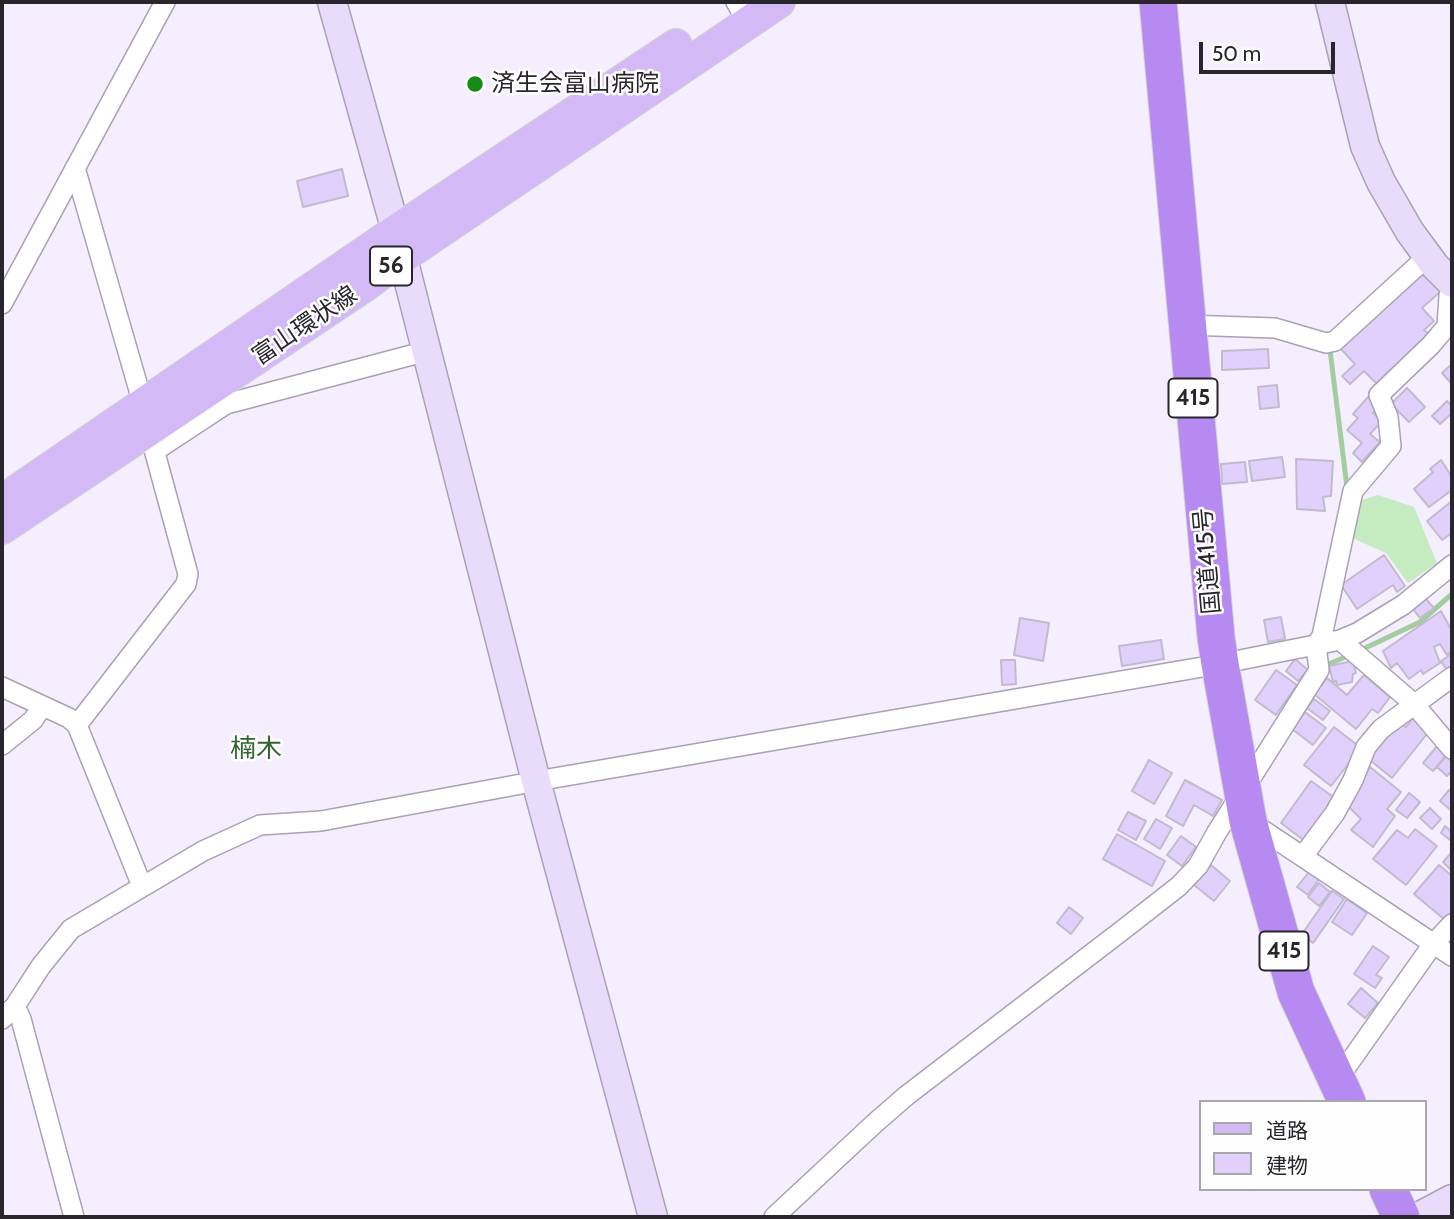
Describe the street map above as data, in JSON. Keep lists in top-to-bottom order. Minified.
{"streets":{"highway":["415","国道415号"],"main road":["56","富山環状線"]},"districts":["楠木"],"places":["済生会富山病院"],"legend":["道路","建物"],"scale_bar":"50 m"}
